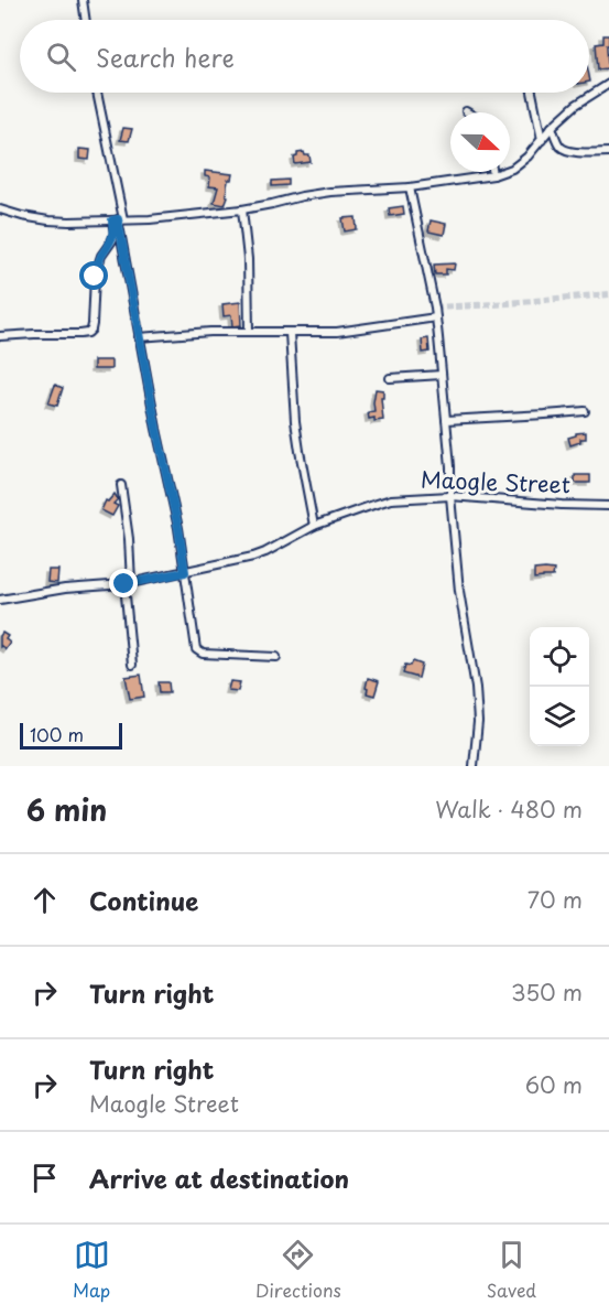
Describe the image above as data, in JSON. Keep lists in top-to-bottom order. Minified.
{"streets":{"street":["Maogle Street"]},"scale_bar":"100 m","north":"right","page":{"search":"Search here","scale":"100 m","heading":["6 min","Walk · 480 m"],"list":[["Continue","70 m"],["Turn right","350 m"],["Turn right","Maogle Street","60 m"],"Arrive at destination"],"nav":["Map","Directions","Saved"]}}
